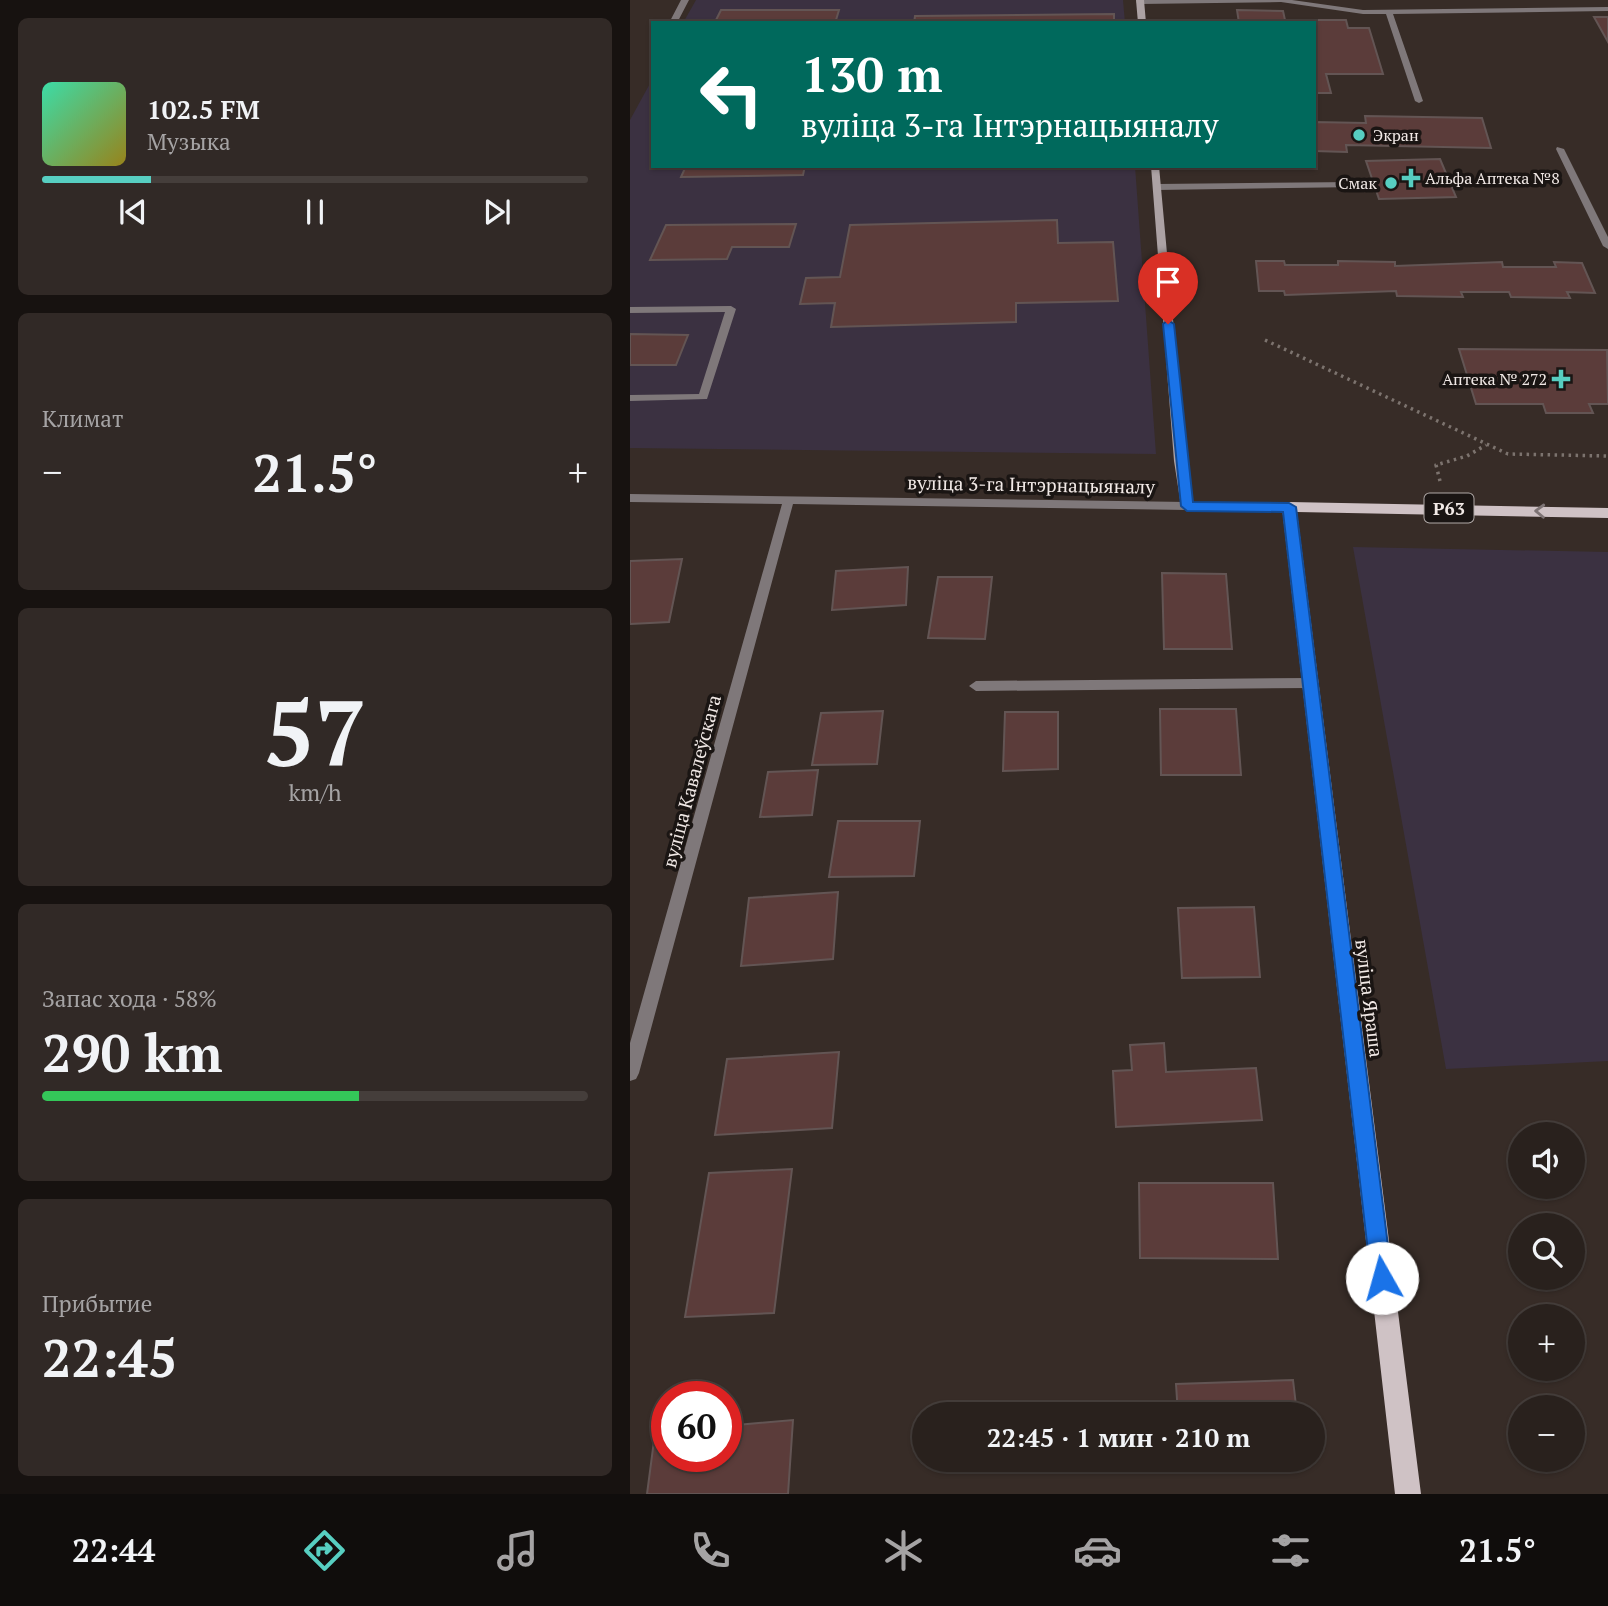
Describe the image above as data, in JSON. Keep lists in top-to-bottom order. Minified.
{"streets":{"main road":["вуліца 3-га Інтэрнацыяналу","Р63","вуліца Яраша"],"street":["вуліца Кавалеўскага"]},"crossings":[["вуліца 3-га Інтэрнацыяналу","вуліца Кавалеўскага"],["вуліца 3-га Інтэрнацыяналу","вуліца Яраша"]],"places":{"other":["Экран","Смак"],"health":["Альфа Аптека №8","Аптека № 272"]},"page":{"turn":["130 m","вуліца 3-га Інтэрнацыяналу"],"song":["102.5 FM","Музыка"],"tile":["Климат",["57","km/h"],["Запас хода · 58%","290 km"],["Прибытие","22:45"]],"heat":["−","21.5°","+"],"map_buttons":["+","−"],"limit":"60","trip":"22:45 · 1 мин · 210 m","tabs":["22:44","21.5°"]}}
